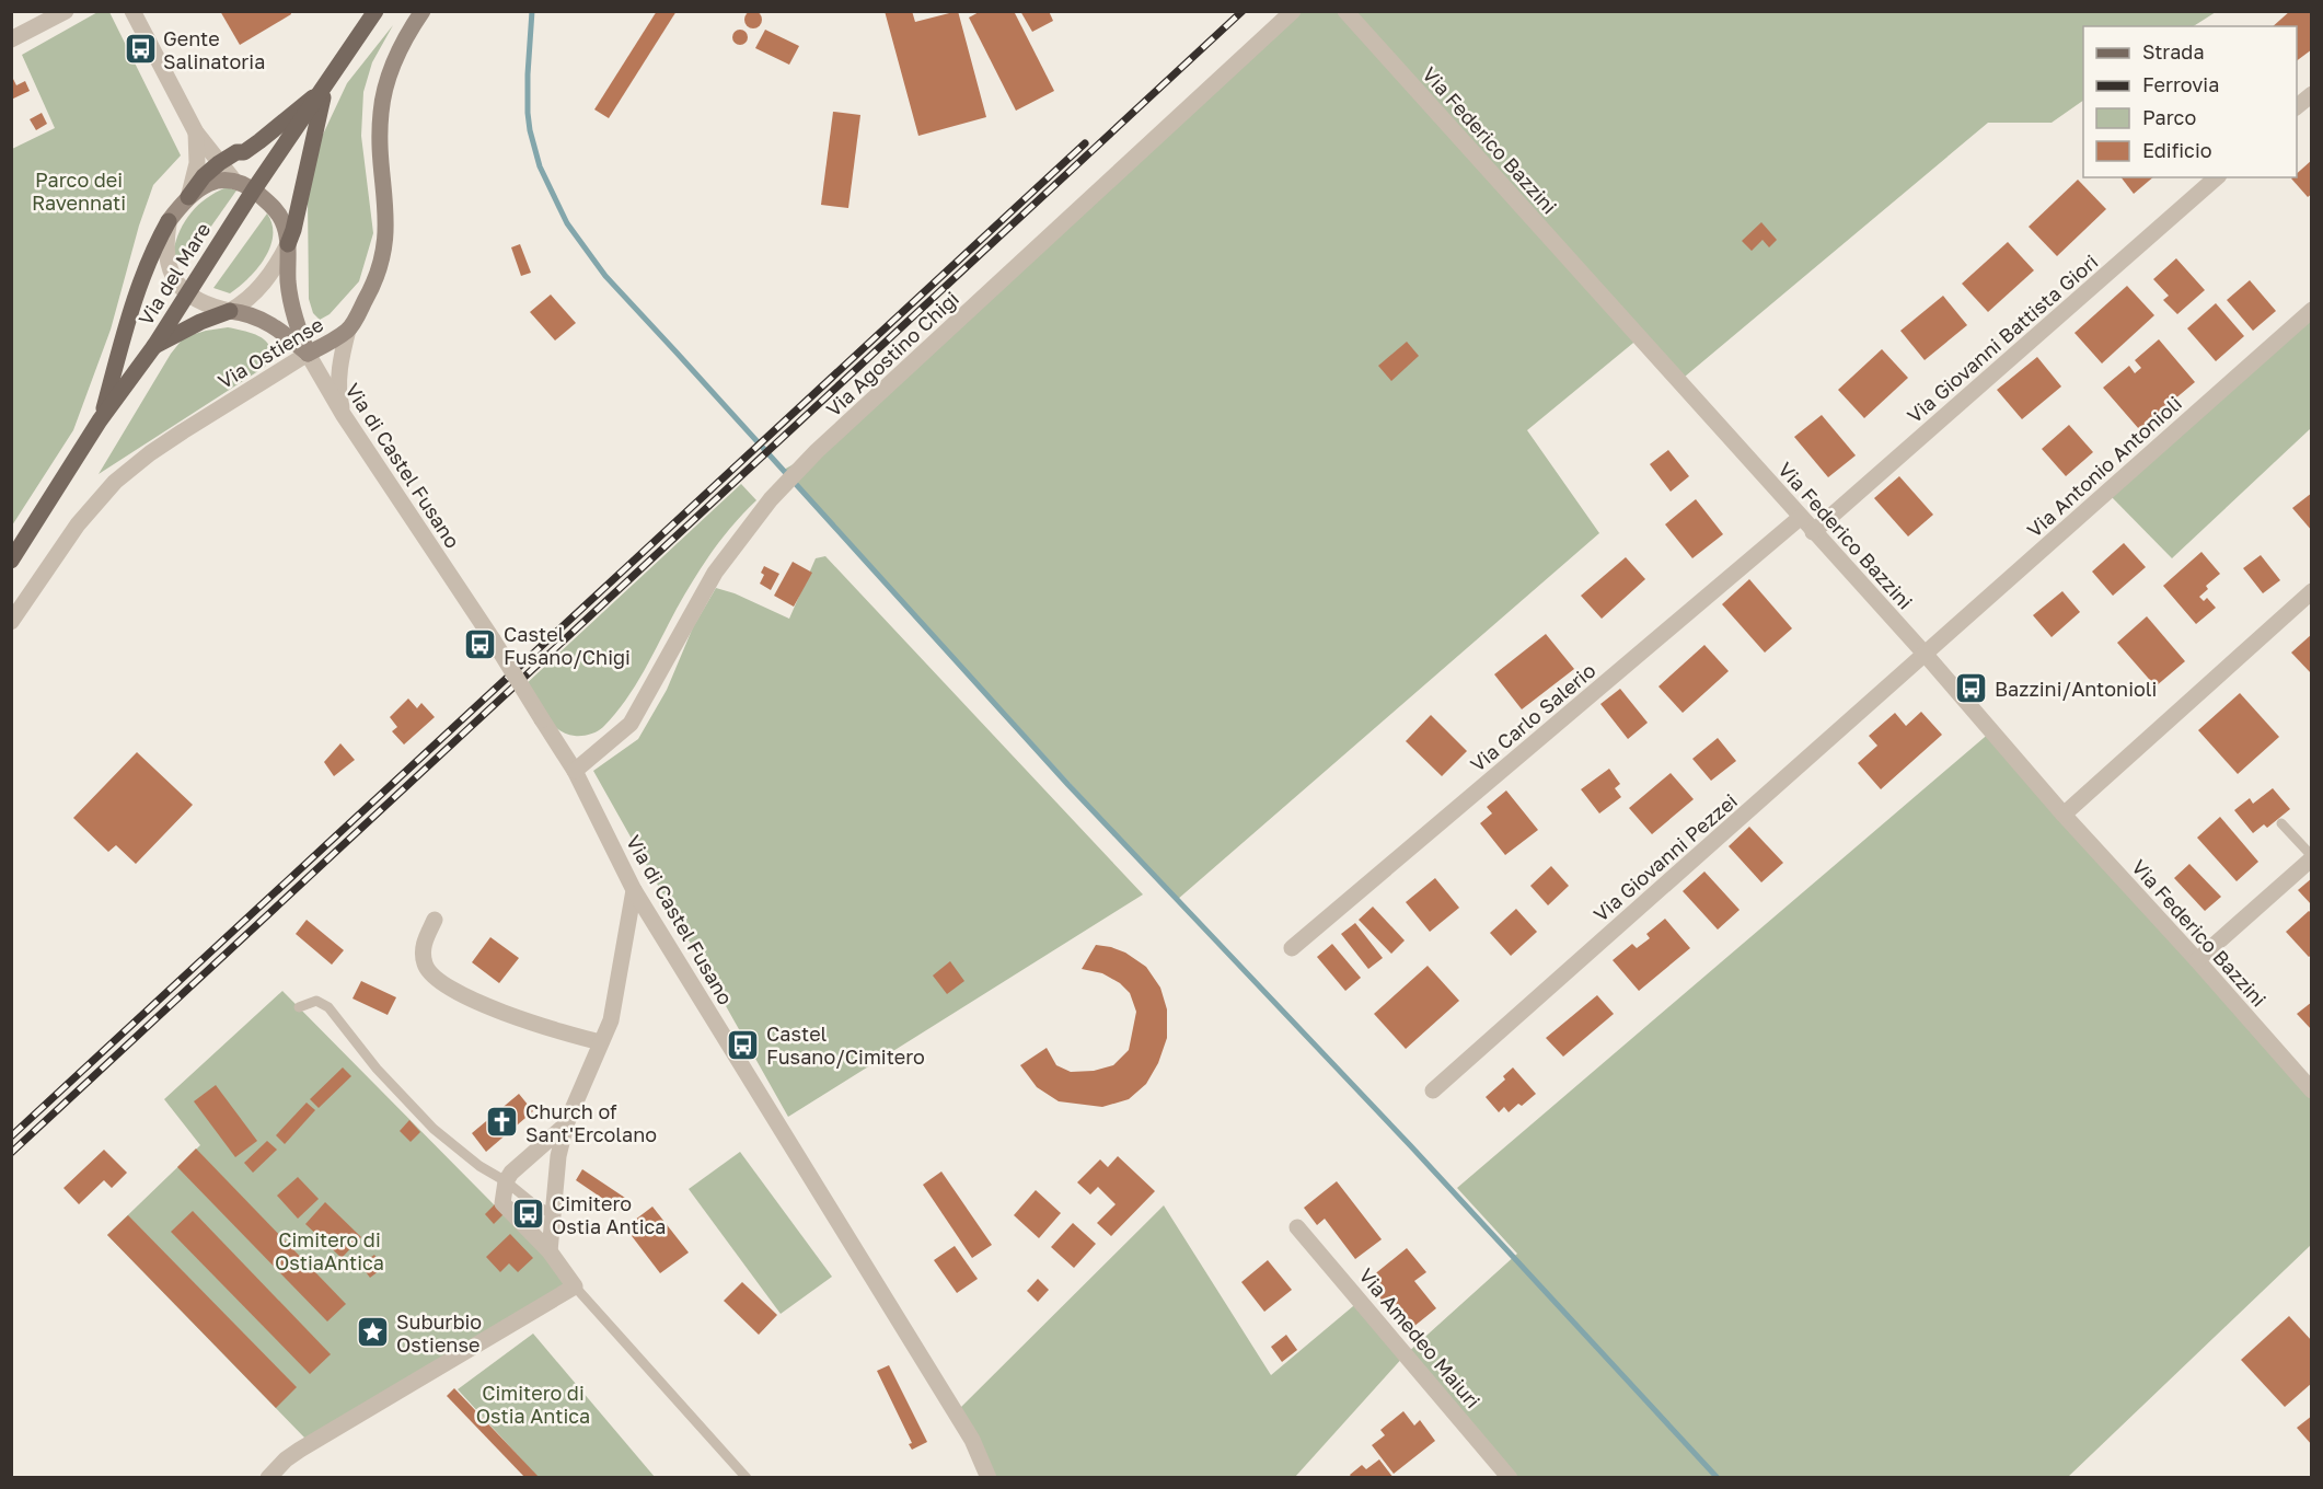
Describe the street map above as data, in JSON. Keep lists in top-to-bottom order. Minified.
{"streets":{"main road":["Via del Mare","Via Ostiense"],"street":["Via Federico Bazzini","Via Giovanni Battista Giori","Via Agostino Chigi","Via di Castel Fusano","Via Antonio Antonioli","Via Carlo Salerio","Via Giovanni Pezzei","Via Amedeo Maiuri"]},"crossings":[["Via Federico Bazzini","Via Giovanni Battista Giori"],["Via Federico Bazzini","Via Antonio Antonioli"],["Via Federico Bazzini","Via Carlo Salerio"],["Via Federico Bazzini","Via Giovanni Pezzei"],["Via Ostiense","Via di Castel Fusano"],["Via Agostino Chigi","Via di Castel Fusano"],["Via Antonio Antonioli","Via Giovanni Pezzei"]],"parks":["Parco dei Ravennati","Cimitero di OstiaAntica","Cimitero di Ostia Antica"],"places":{"bus stop":["Gente Salinatoria","Castel Fusano/Chigi","Bazzini/Antonioli","Castel Fusano/Cimitero","Cimitero Ostia Antica"],"church":["Church of Sant'Ercolano"],"place":["Suburbio Ostiense"]},"legend":["Strada","Ferrovia","Parco","Edificio"]}
